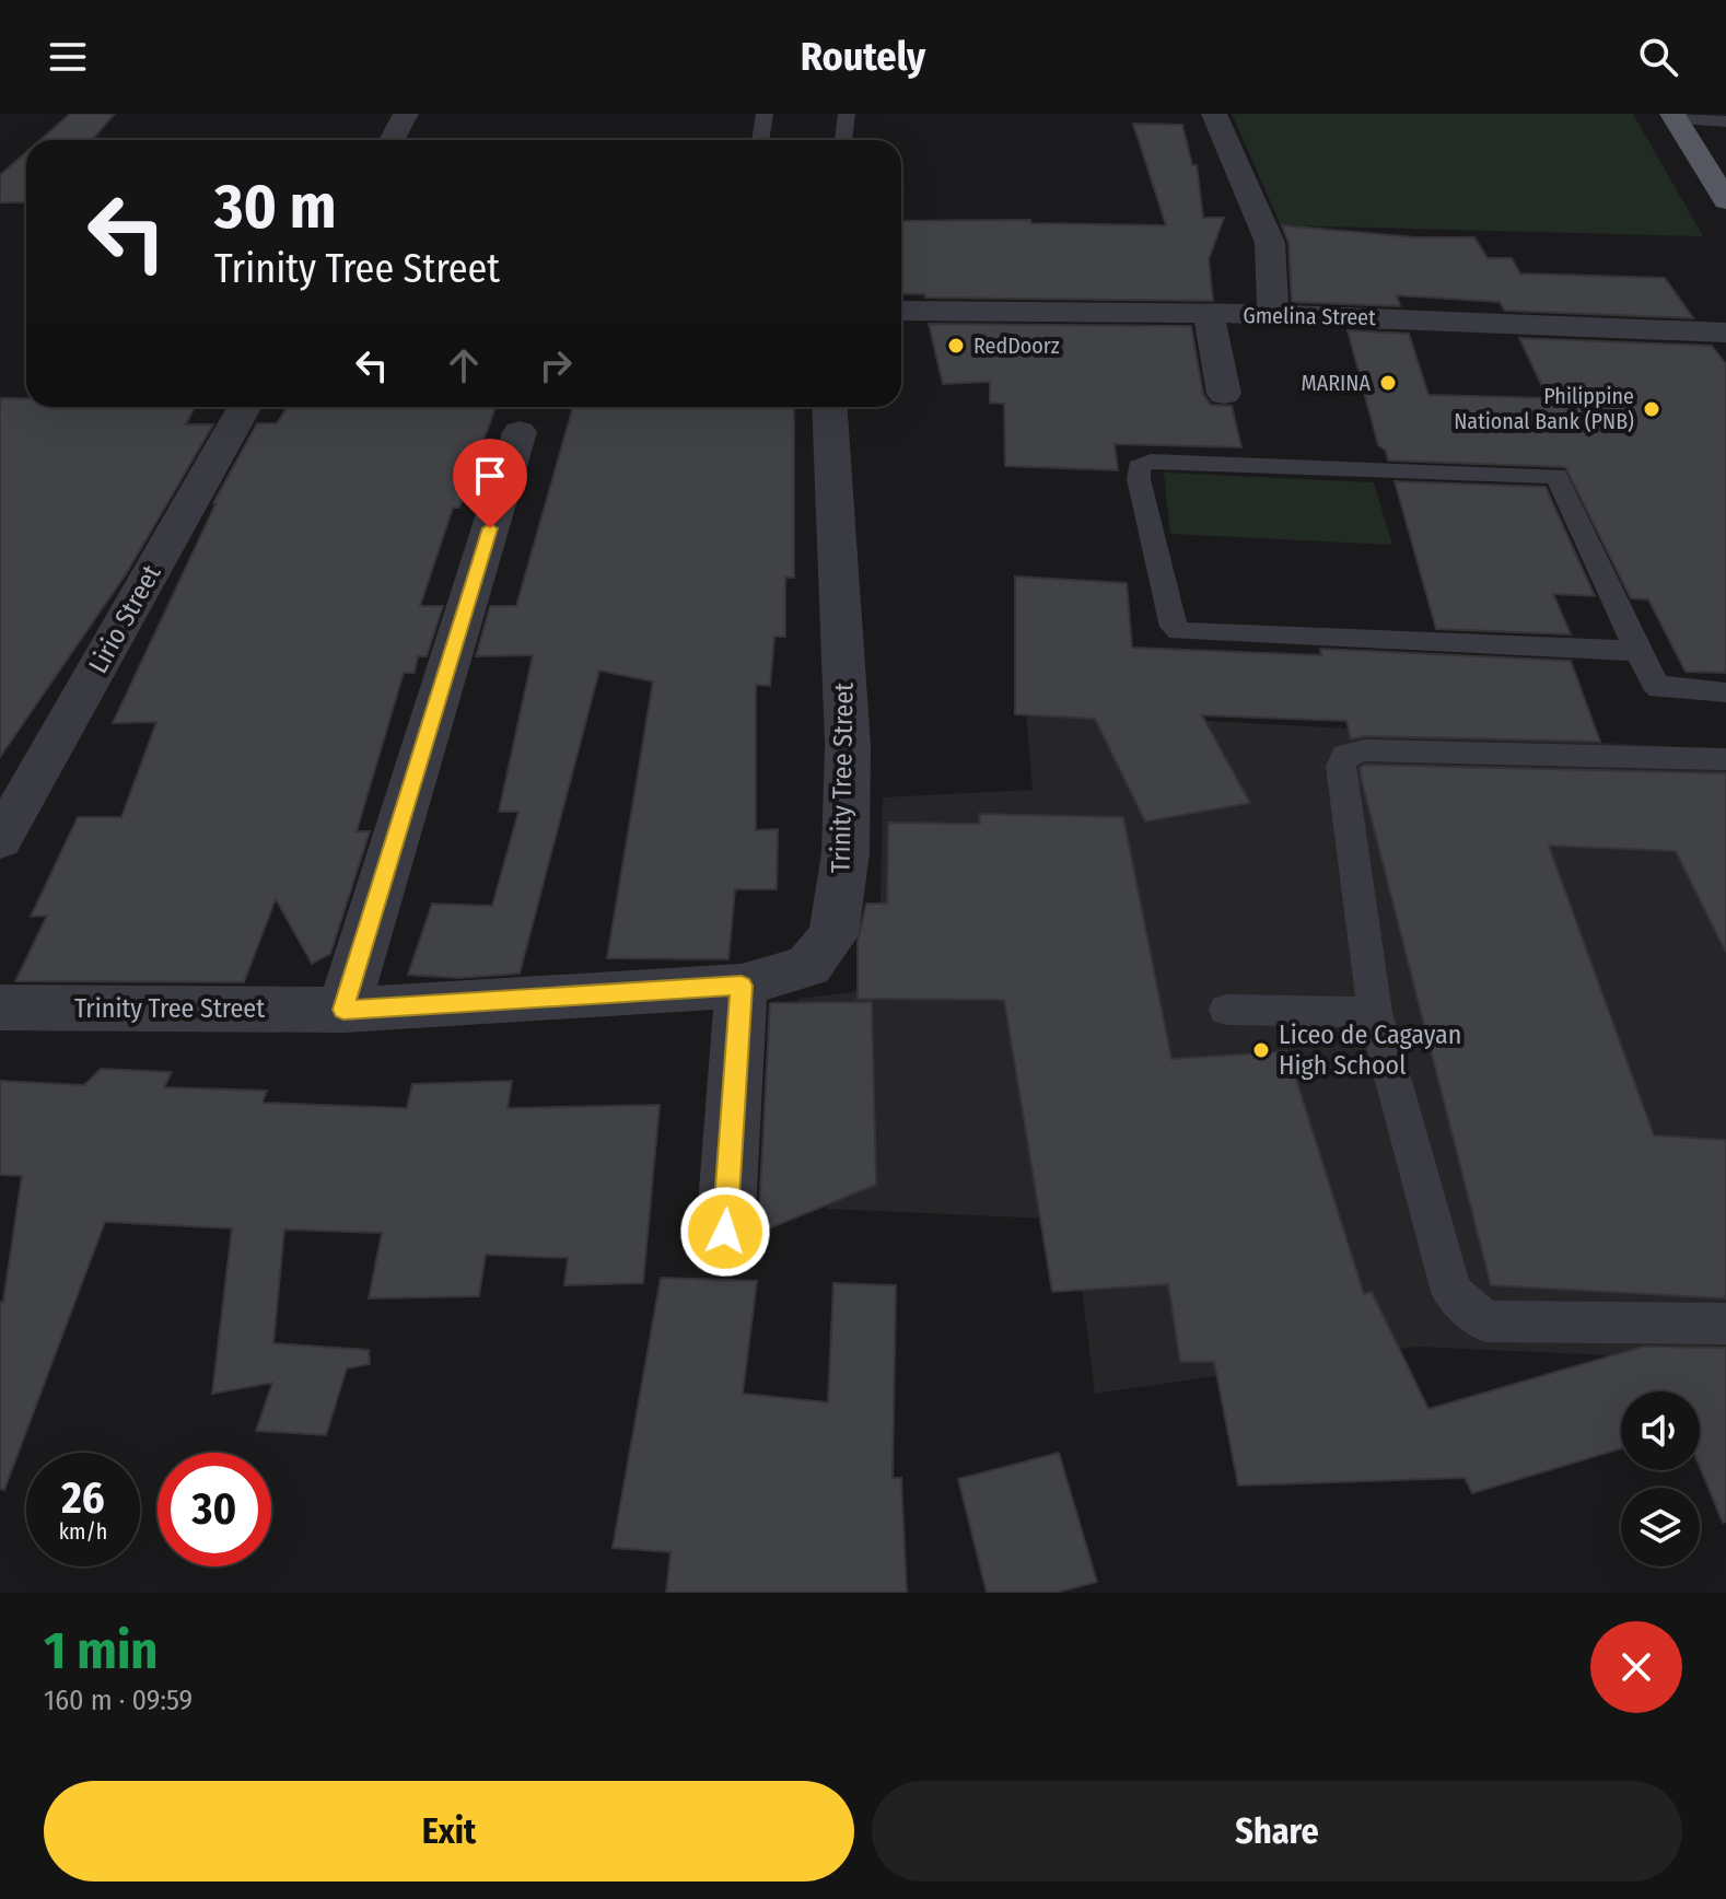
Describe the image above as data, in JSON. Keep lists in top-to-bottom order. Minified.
{"streets":{"street":["Gmelina Street","Lirio Street","Trinity Tree Street"]},"places":["RedDoorz","MARINA","Philippine National Bank (PNB)","Liceo de Cagayan High School"],"page":{"header":"Routely","turn":["30 m","Trinity Tree Street"],"speed":"26 km/h","limit":"30","heading":["1 min","160 m · 09:59"],"buttons":["Exit","Share"]}}
